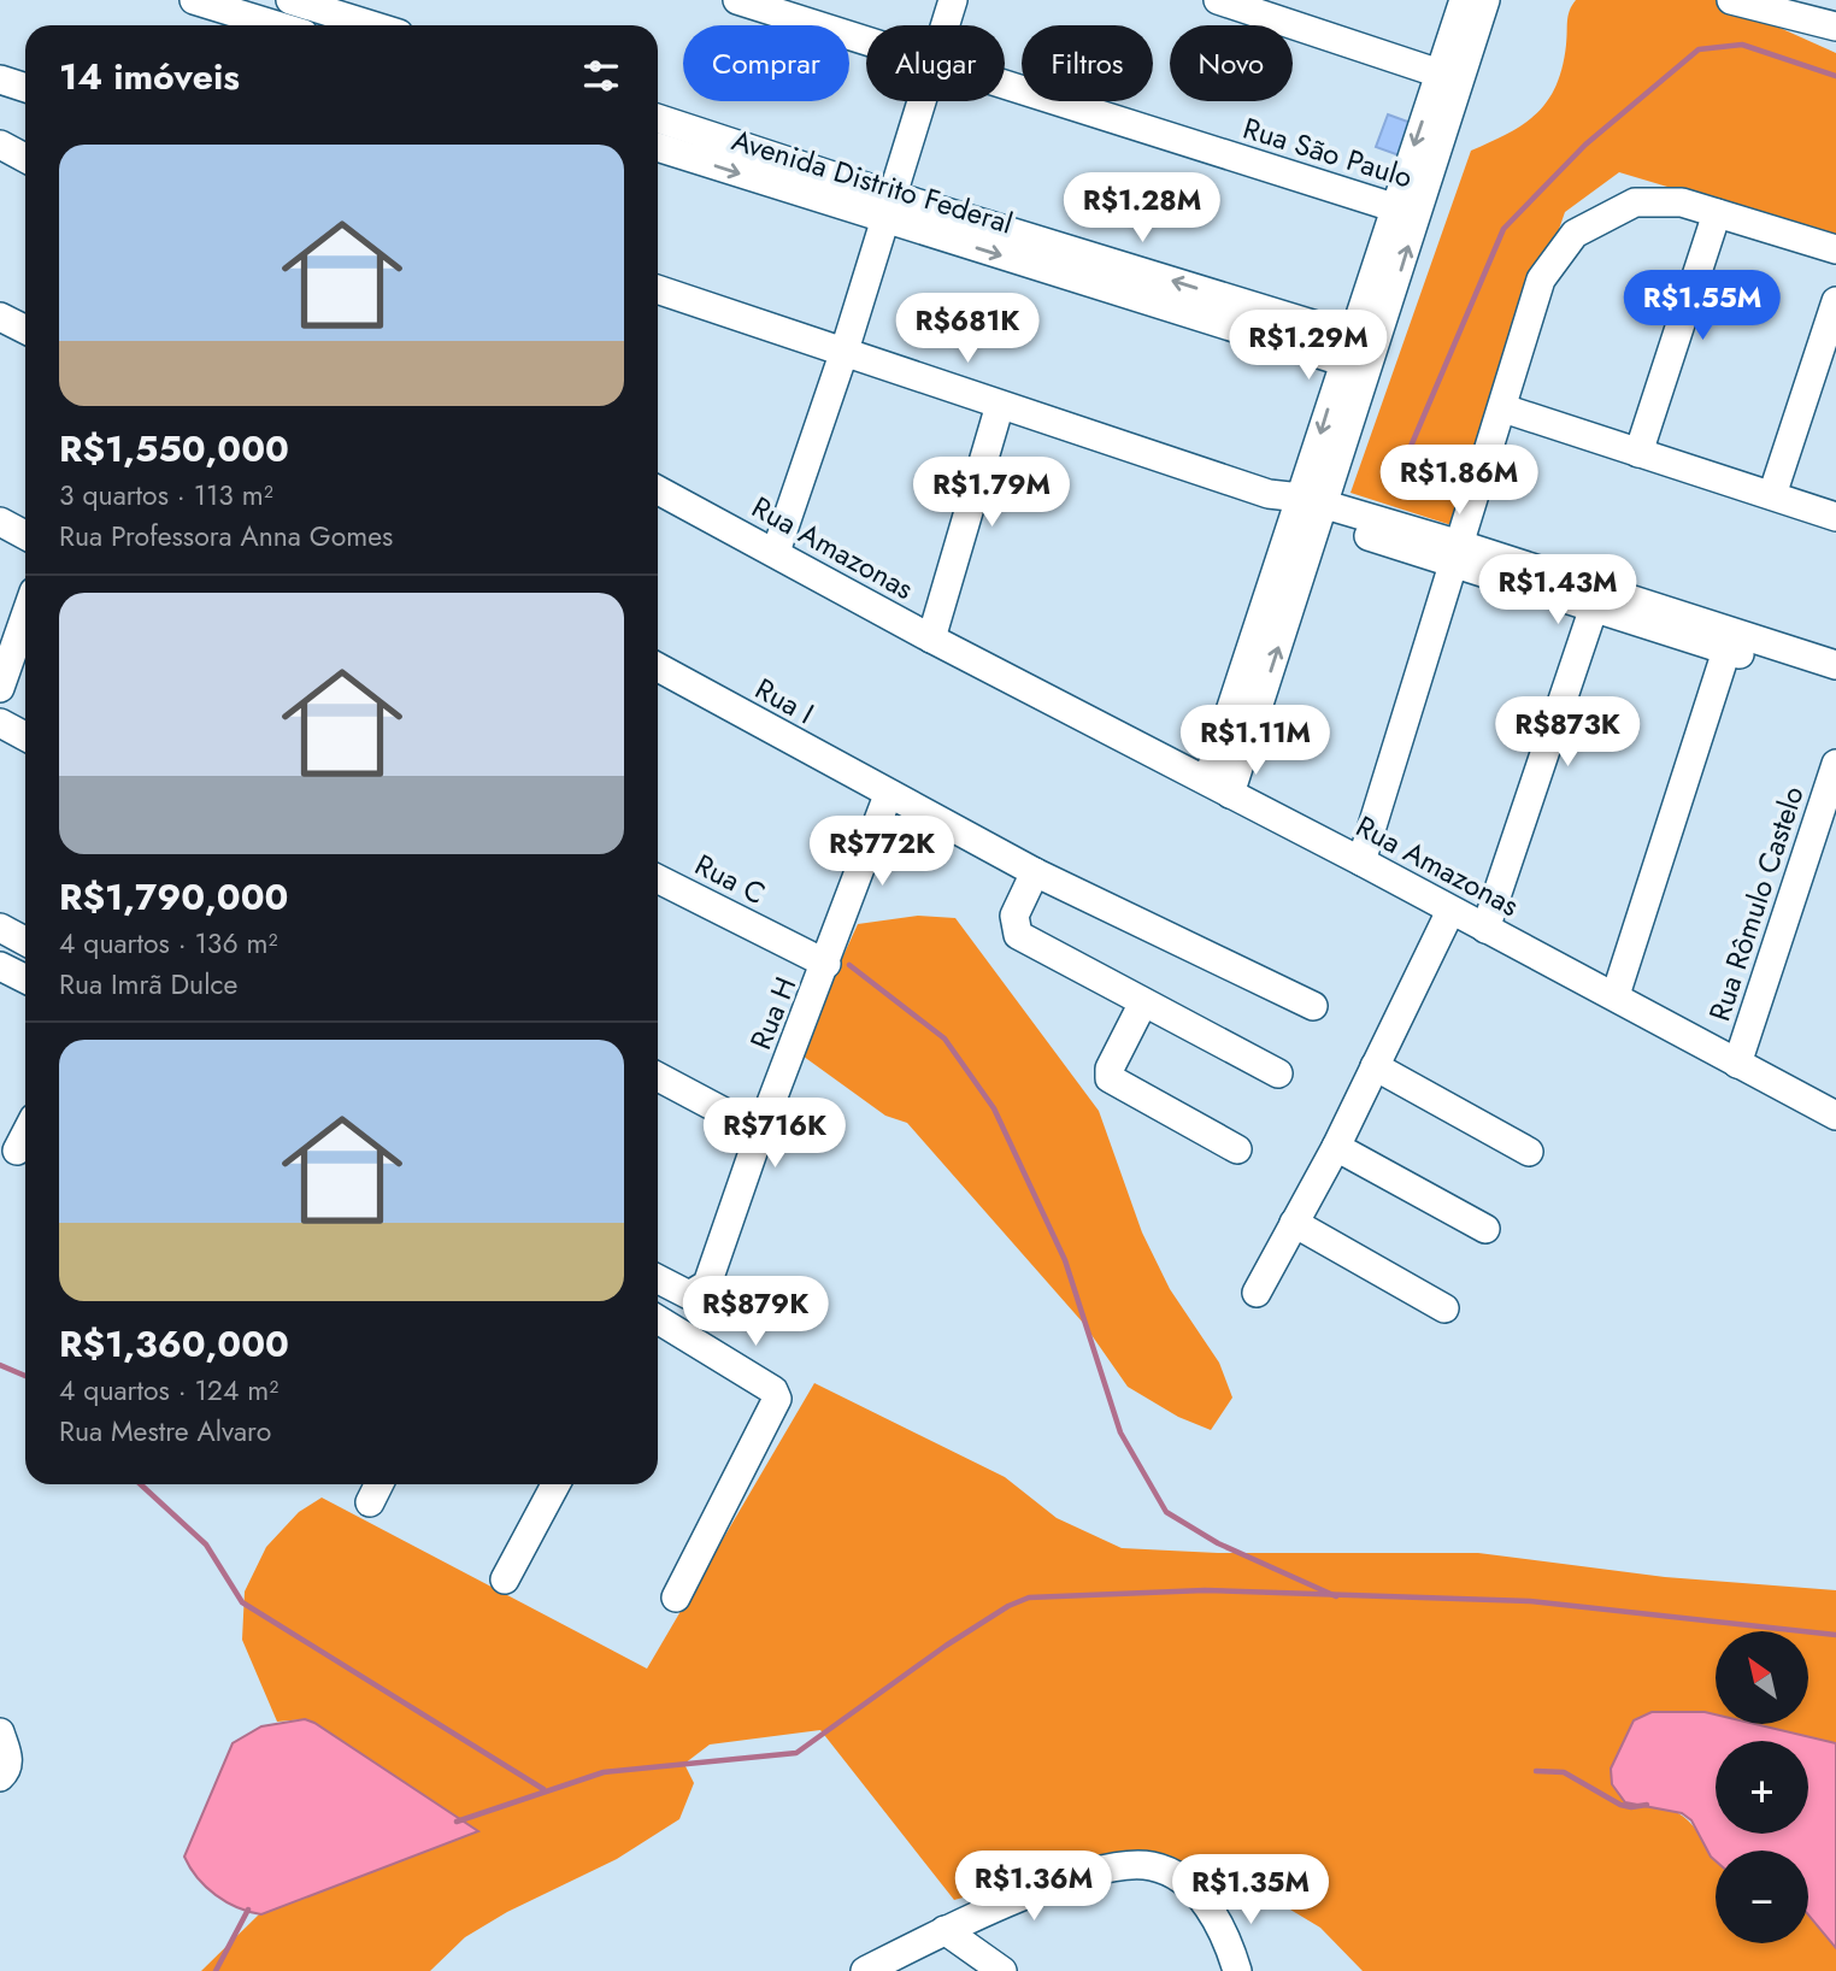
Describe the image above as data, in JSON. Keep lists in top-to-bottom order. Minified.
{"streets":{"street":["Rua São Paulo","Avenida Distrito Federal","Rua Amazonas","Rua I","Rua C","Rua Rômulo Castelo","Rua H"]},"crossings":[["Rua Amazonas","Rua Rômulo Castelo"],["Rua I","Rua H"],["Rua C","Rua H"]],"north":"top left","page":{"chip":["Comprar","Alugar","Filtros","Novo"],"heading":"14 imóveis","list":[{"name":"R$1,550,000","note":"3 quartos · 113 m² · Rua Professora Anna Gomes"},{"name":"R$1,790,000","note":"4 quartos · 136 m² · Rua Imrã Dulce"},{"name":"R$1,360,000","note":"4 quartos · 124 m² · Rua Mestre Alvaro"}],"price":["R$1.28M","R$1.55M","R$681K","R$1.29M","R$1.86M","R$1.79M","R$1.43M","R$873K","R$1.11M","R$772K","R$716K","R$879K","R$1.36M","R$1.35M"],"map_buttons":["+","−"]}}
